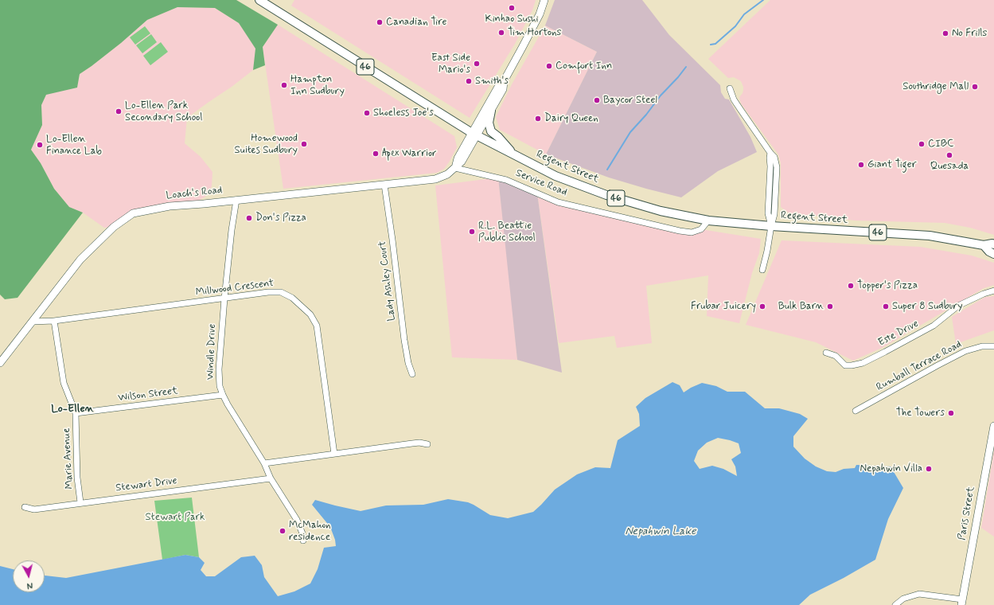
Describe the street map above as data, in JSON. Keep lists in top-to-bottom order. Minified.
{"streets":{"main road":["46","Regent Street"],"street":["Service Road","Loach's Road","Lady Ashley Court","Millwood Crescent","Este Drive","Windle Drive","Rumball Terrace Road","Wilson Street","Marie Avenue","Stewart Drive","Paris Street"]},"crossings":[["Regent Street","Service Road"],["Service Road","Loach's Road"],["Loach's Road","Lady Ashley Court"],["Loach's Road","Millwood Crescent"],["Loach's Road","Windle Drive"],["Millwood Crescent","Windle Drive"],["Millwood Crescent","Marie Avenue"],["Windle Drive","Wilson Street"],["Windle Drive","Stewart Drive"],["Wilson Street","Marie Avenue"],["Marie Avenue","Stewart Drive"]],"districts":["Lo-Ellen"],"water":["Nepahwin Lake"],"parks":["Stewart Park"],"places":["Kinhao Sushi","Canadian Tire","Tim Hortons","No Frills","East Side Mario's","Comfort Inn","Smith's","Hampton Inn Sudbury","Southridge Mall","Baycor Steel","Lo-Ellen Park Secondary School","Shoeless Joe's","Dairy Queen","Homewood Suites Sudbury","CIBC","Lo-Ellen Finance Lab","Apex Warrior","Quesada","Giant Tiger","Don's Pizza","R.L. Beattie Public School","Topper's Pizza","Frubar Juicery","Bulk Barn","Super 8 Sudbury","The Towers","Nepahwin Villa","McMahon residence"],"north":"bottom"}
